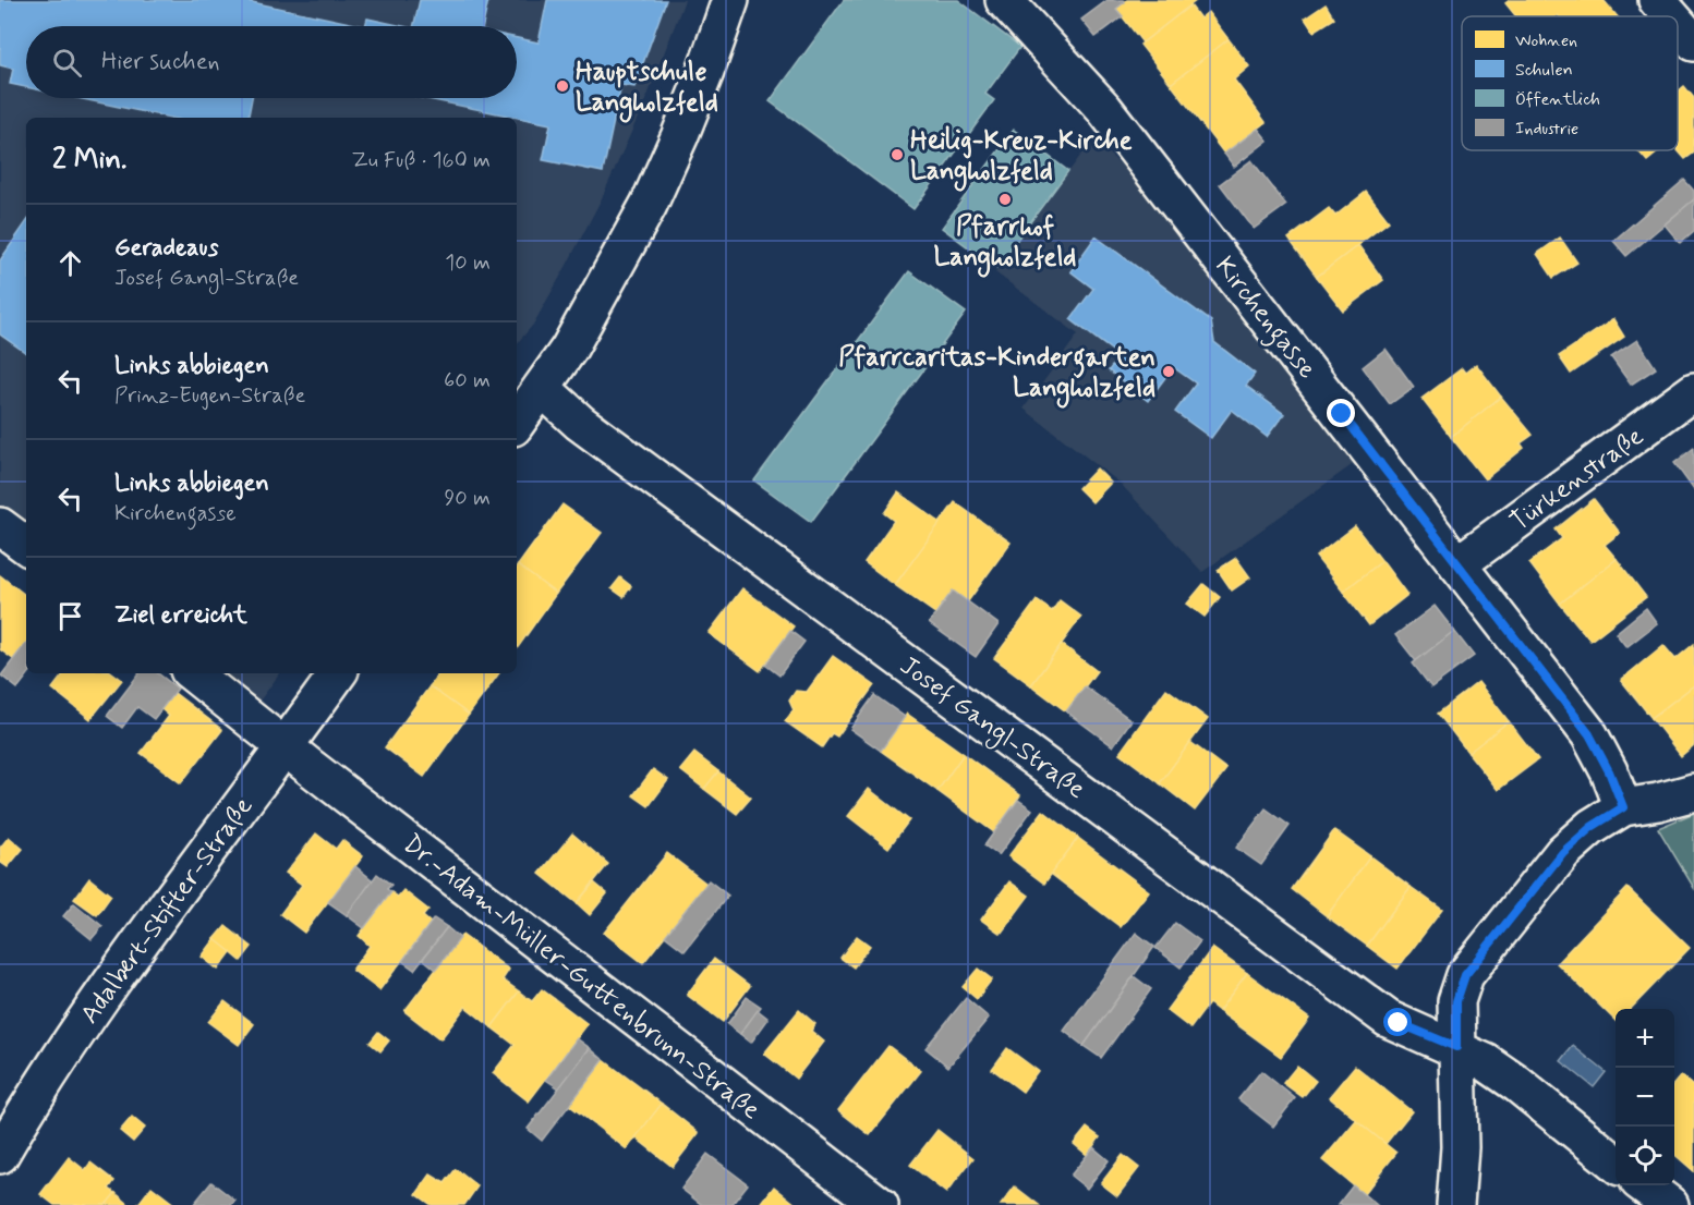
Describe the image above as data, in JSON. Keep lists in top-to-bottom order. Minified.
{"streets":{"street":["Kirchengasse","Türkenstraße","Josef Gangl-Straße","Adalbert-Stifter-Straße","Dr.-Adam-Müller-Guttenbrunn-Straße"]},"crossings":[["Kirchengasse","Türkenstraße"],["Adalbert-Stifter-Straße","Dr.-Adam-Müller-Guttenbrunn-Straße"]],"places":["Hauptschule Langholzfeld","Heilig-Kreuz-Kirche Langholzfeld","Pfarrhof Langholzfeld","Pfarrcaritas-Kindergarten Langholzfeld"],"legend":["Wohnen","Schulen","Öffentlich","Industrie"],"page":{"search":"Hier suchen","heading":["2 Min.","Zu Fuß · 160 m"],"list":[["Geradeaus","Josef Gangl-Straße","10 m"],["Links abbiegen","Prinz-Eugen-Straße","60 m"],["Links abbiegen","Kirchengasse","90 m"],"Ziel erreicht"],"map_buttons":["+","−"]}}
